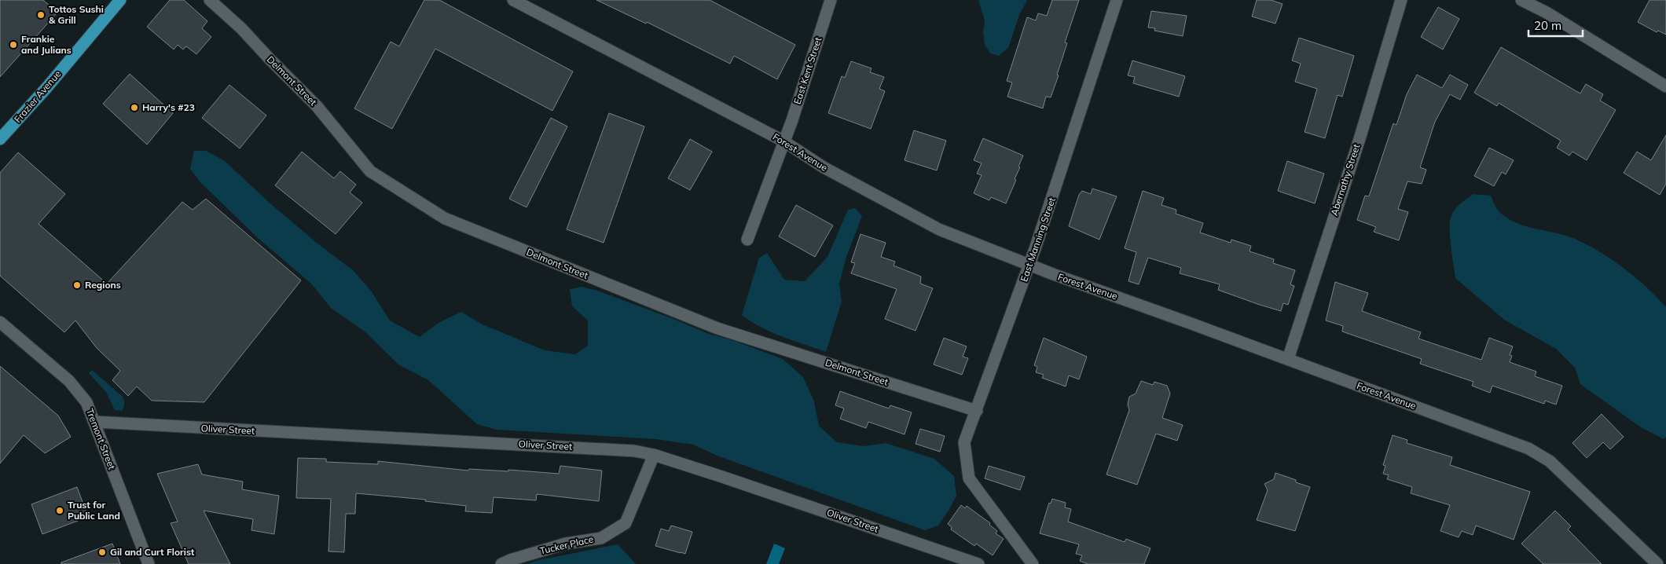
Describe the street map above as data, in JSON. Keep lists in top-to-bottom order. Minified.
{"streets":{"main road":["Frazier Avenue"],"street":["East Kent Street","Delmont Street","Forest Avenue","Abernathy Street","East Manning Street","Oliver Street","Tremont Street","Tucker Place"]},"crossings":[["East Kent Street","Forest Avenue"],["Delmont Street","East Manning Street"],["Forest Avenue","Abernathy Street"],["Forest Avenue","East Manning Street"],["Oliver Street","Tremont Street"],["Oliver Street","Tucker Place"]],"places":["Tottos Sushi & Grill","Frankie and Julians","Harry's #23","Regions","Trust for Public Land","Gil and Curt Florist"],"scale_bar":"20 m"}
